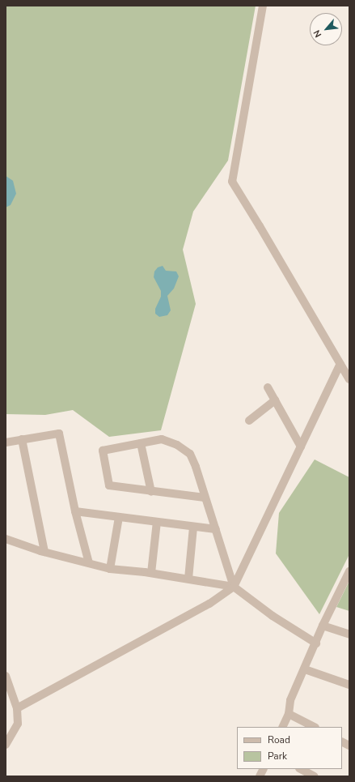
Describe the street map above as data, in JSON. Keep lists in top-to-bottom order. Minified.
{"legend":["Road","Park"],"north":"bottom left"}
